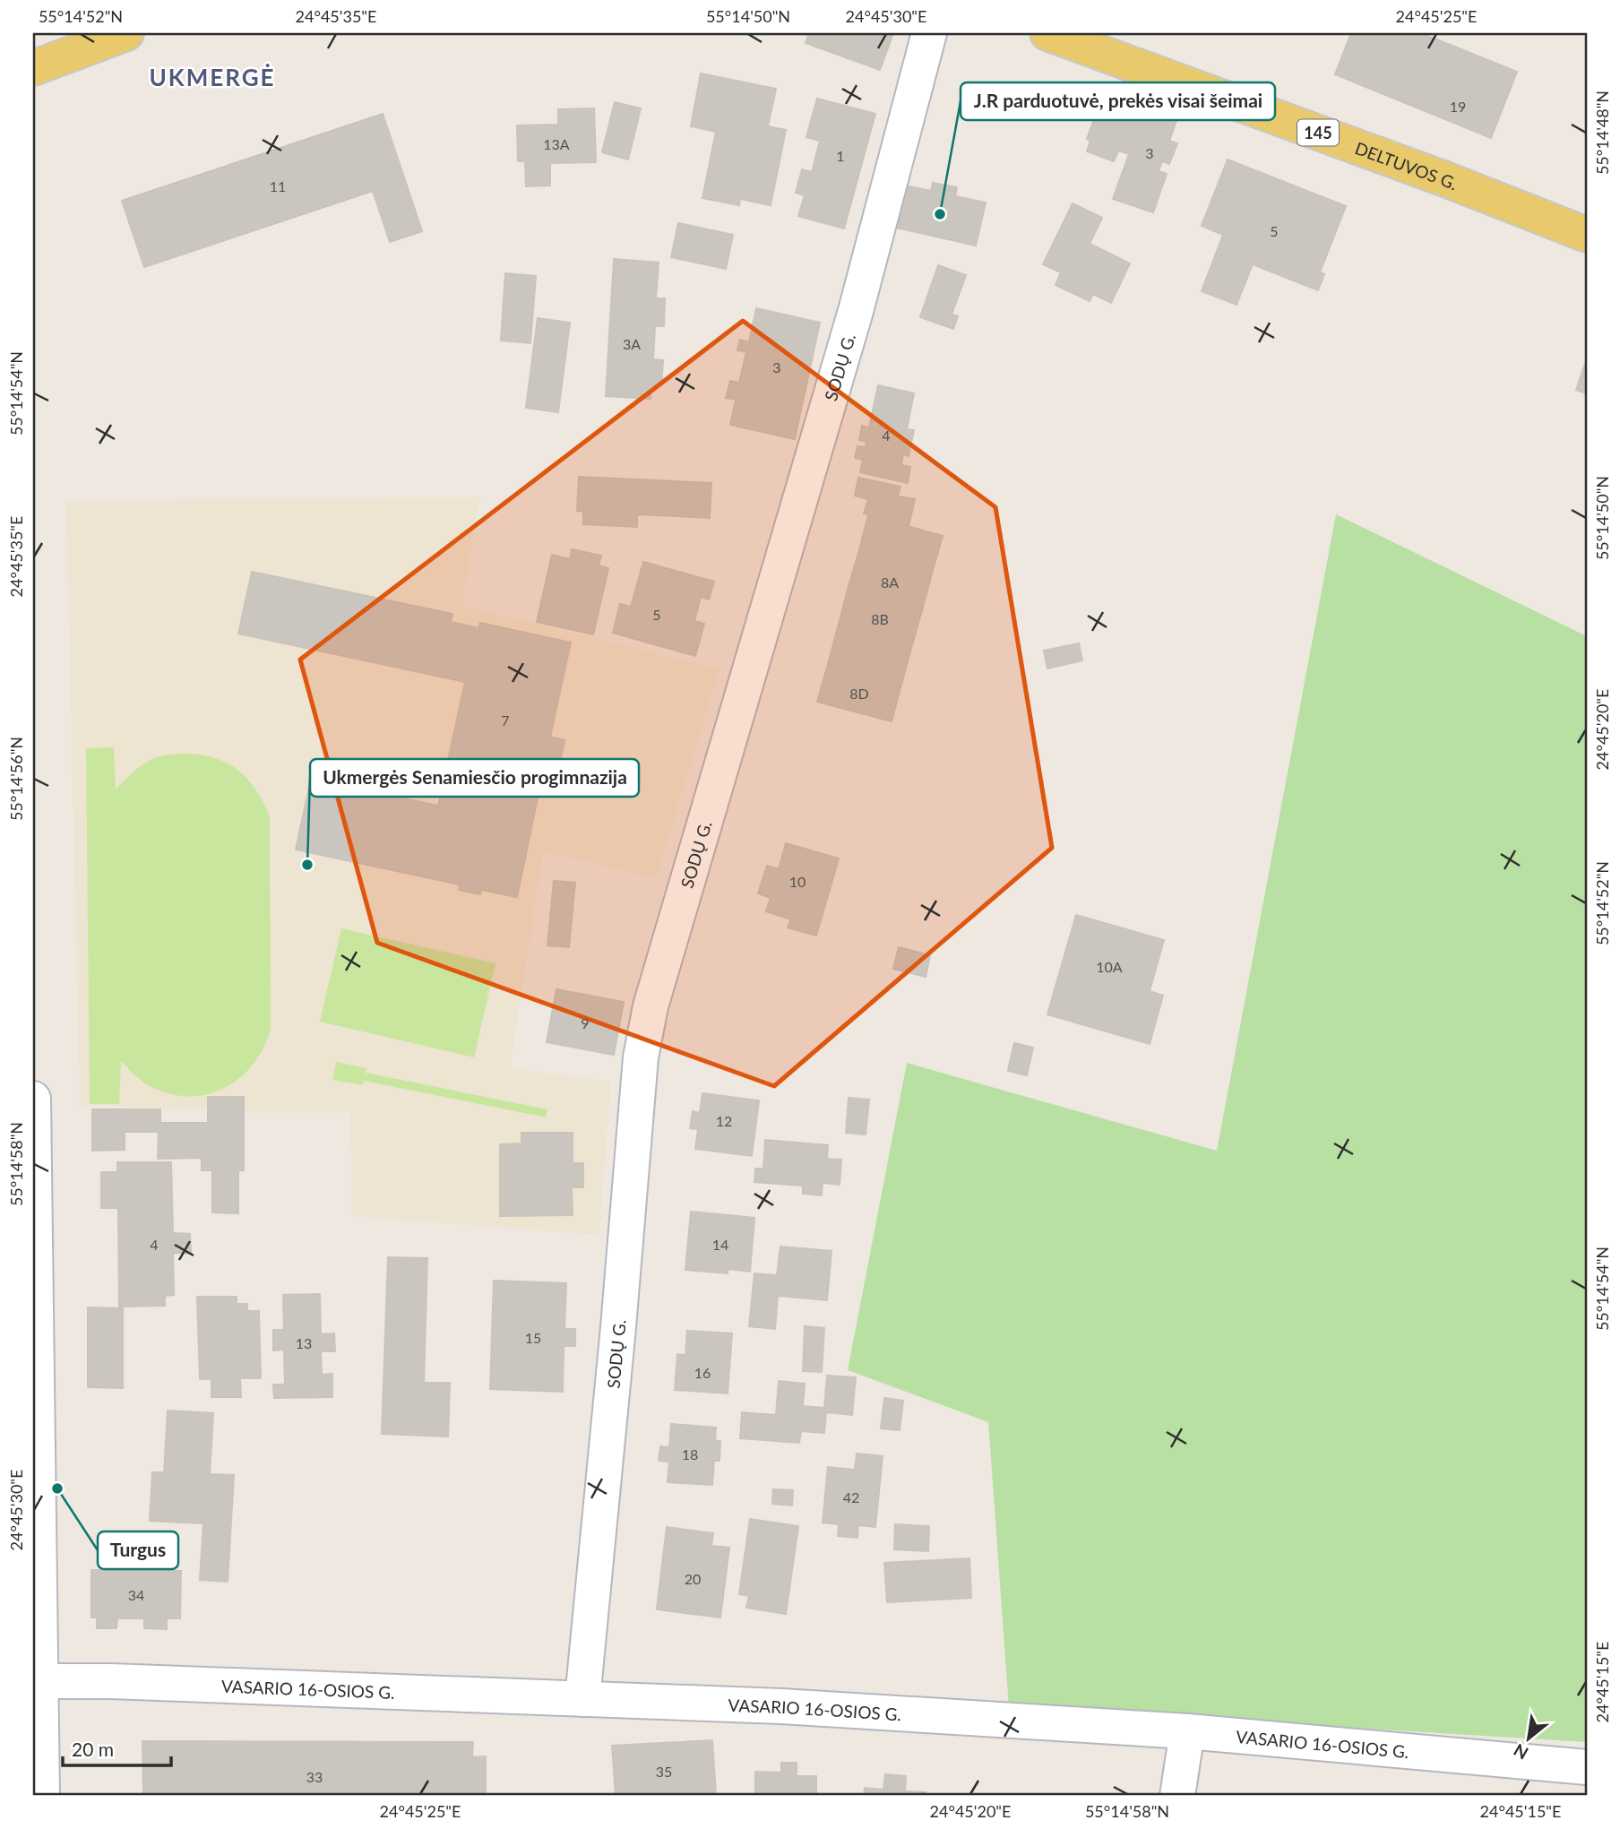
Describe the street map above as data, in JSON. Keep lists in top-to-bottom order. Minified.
{"streets":{"main road":["145","DELTUVOS G."],"street":["SODŲ G.","VASARIO 16-OSIOS G."]},"crossings":[["SODŲ G.","VASARIO 16-OSIOS G."]],"districts":["UKMERGĖ"],"places":["J.R parduotuvė, prekės visai šeimai","Ukmergės Senamiesčio progimnazija","Turgus"],"house_numbers":["19","13A","3","1","11","5","3A","3","4","8A","5","8B","8D","7","10","10A","9","12","4","14","15","13","16","18","42","20","34","35","33"],"scale_bar":"20 m","north":"bottom left","coordinates":["55°14'52\"N","24°45'35\"E","55°14'50\"N","24°45'30\"E","24°45'25\"E","55°14'48\"N","55°14'54\"N","24°45'20\"E","55°14'56\"N","55°14'58\"N","24°45'15\"E"]}
